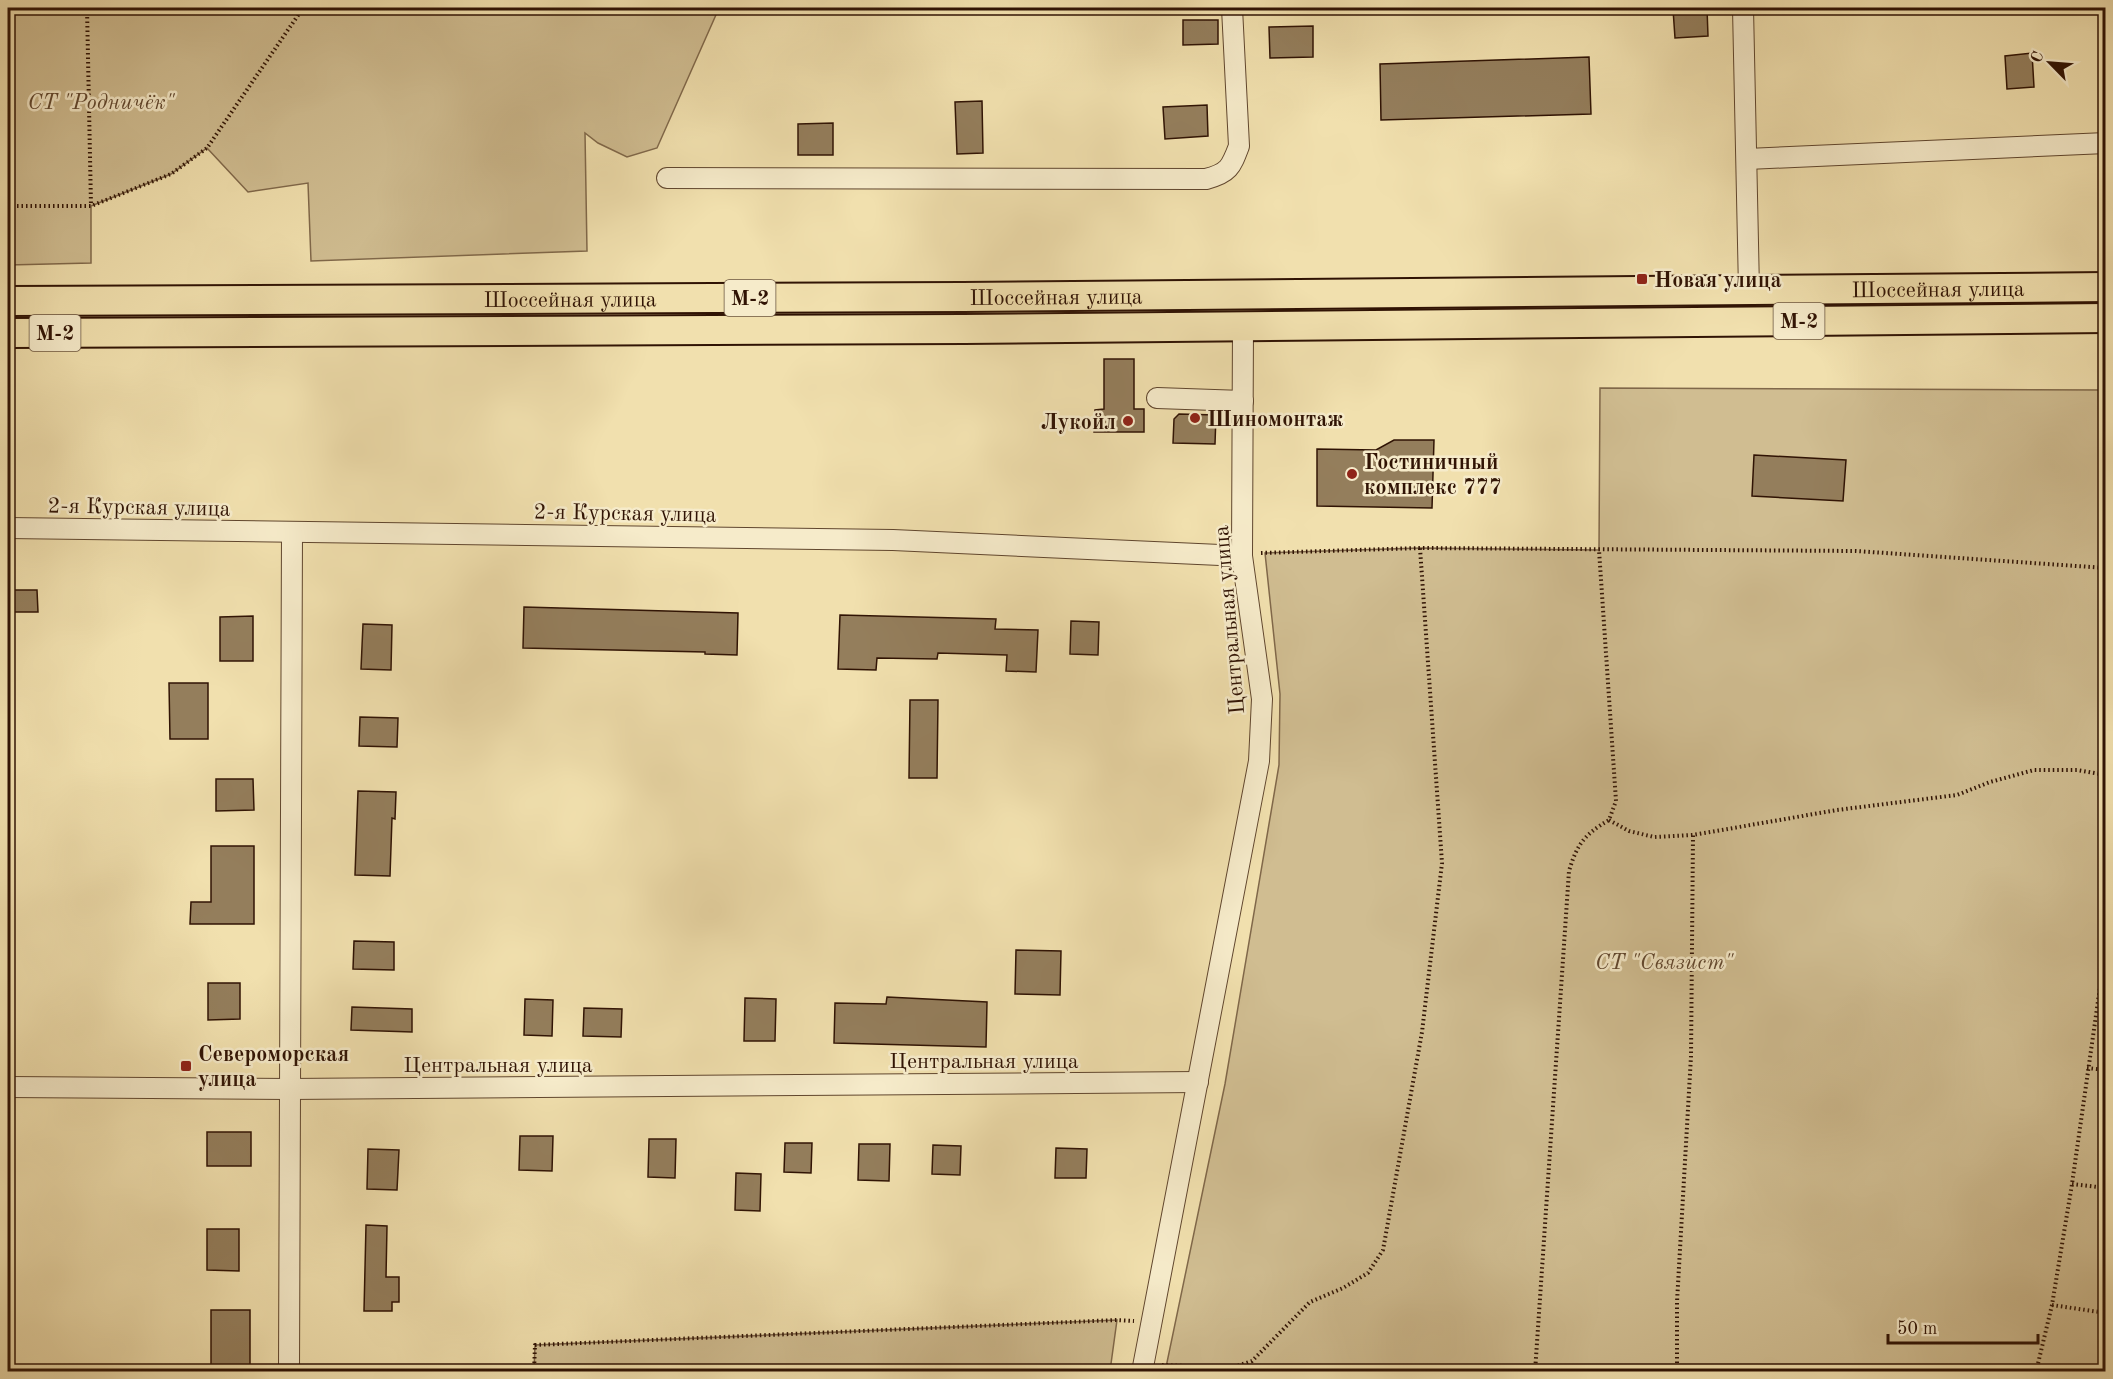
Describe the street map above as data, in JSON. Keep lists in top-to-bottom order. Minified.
{"streets":{"highway":["Шоссейная улица","М-2"],"street":["2-я Курская улица","Центральная улица"]},"crossings":[["Шоссейная улица","Центральная улица"],["2-я Курская улица","Центральная улица"]],"parks":["СТ \"Родничёк\"","СТ \"Связист\""],"places":{"transit":["Новая улица","Североморская улица"],"other":["Шиномонтаж","Лукойл","Гостиничный комплекс 777"]},"scale_bar":"50 m","north":"top left"}
